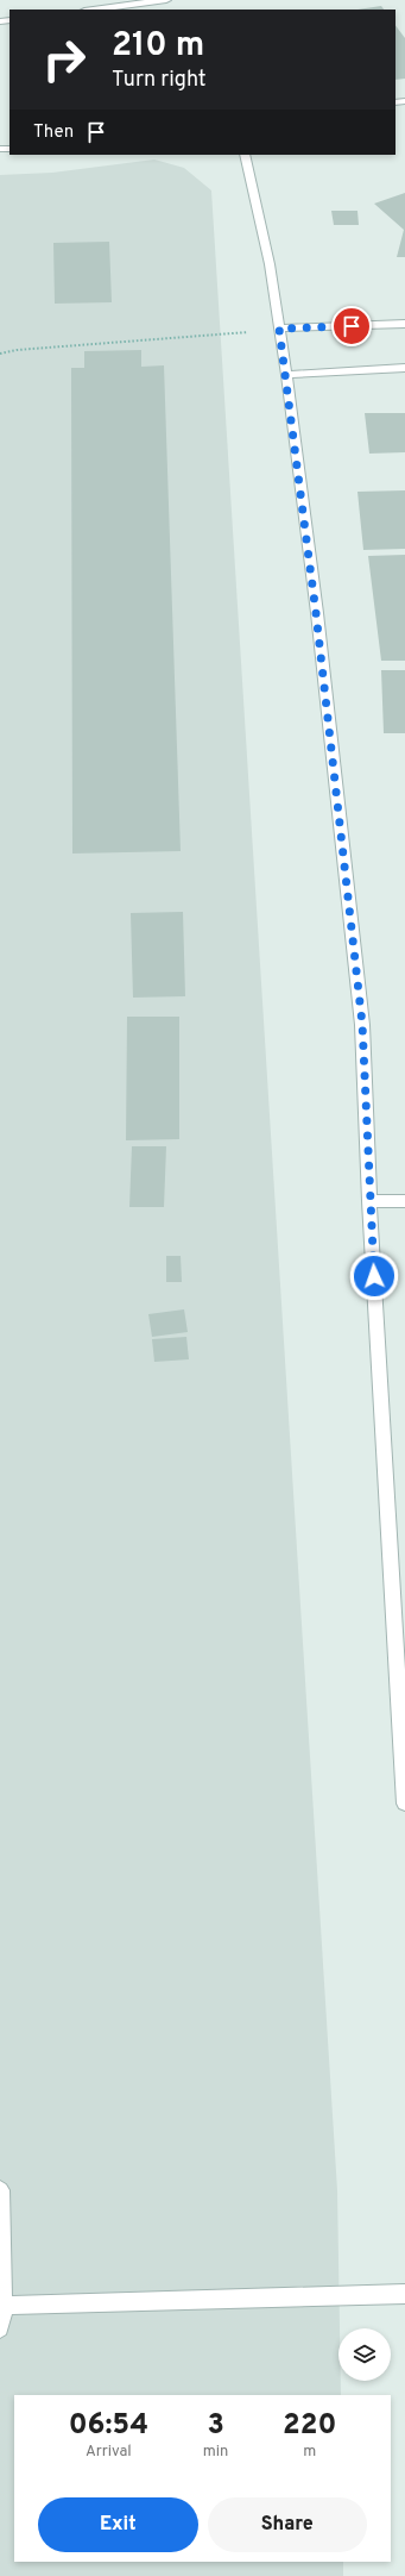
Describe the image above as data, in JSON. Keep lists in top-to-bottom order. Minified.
{"page":{"turn":["210 m","Turn right"],"then":"Then","eta":["06:54","Arrival","3","min","220","m"],"buttons":["Exit","Share"]}}
